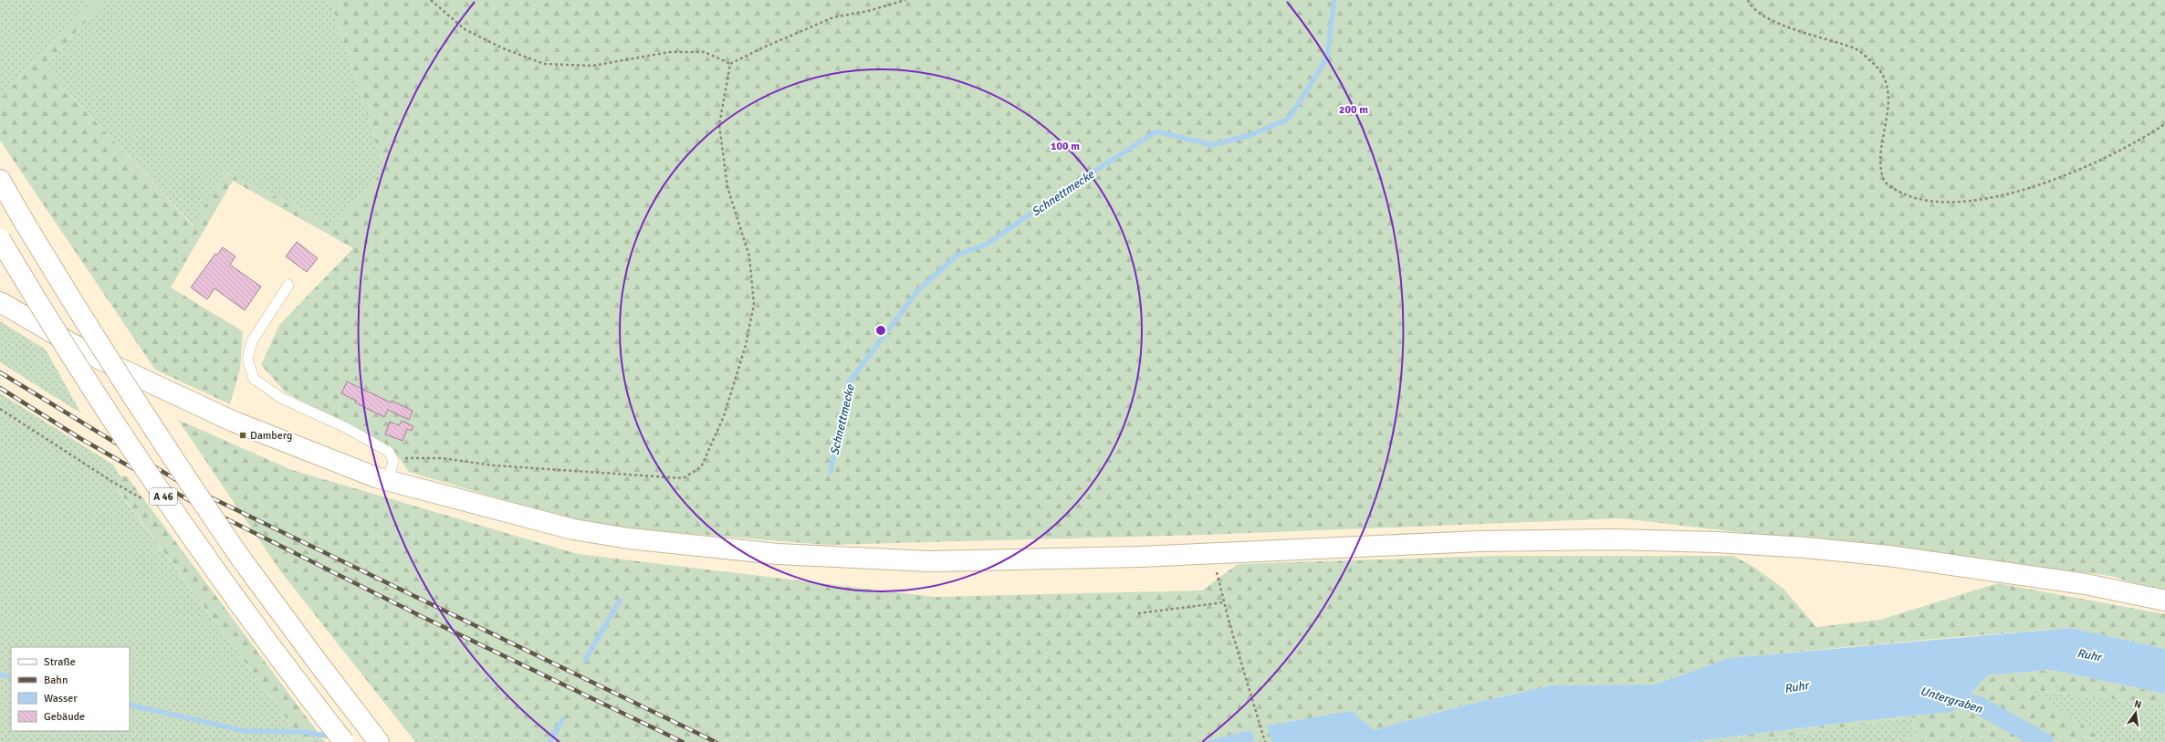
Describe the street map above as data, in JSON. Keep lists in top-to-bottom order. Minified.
{"streets":{"main road":["A 46"]},"water":["Schnettmecke","Ruhr","Untergraben"],"places":{"transit":["Damberg"]},"legend":["Straße","Bahn","Wasser","Gebäude"],"north":"top","rings":["200 m","100 m"]}
